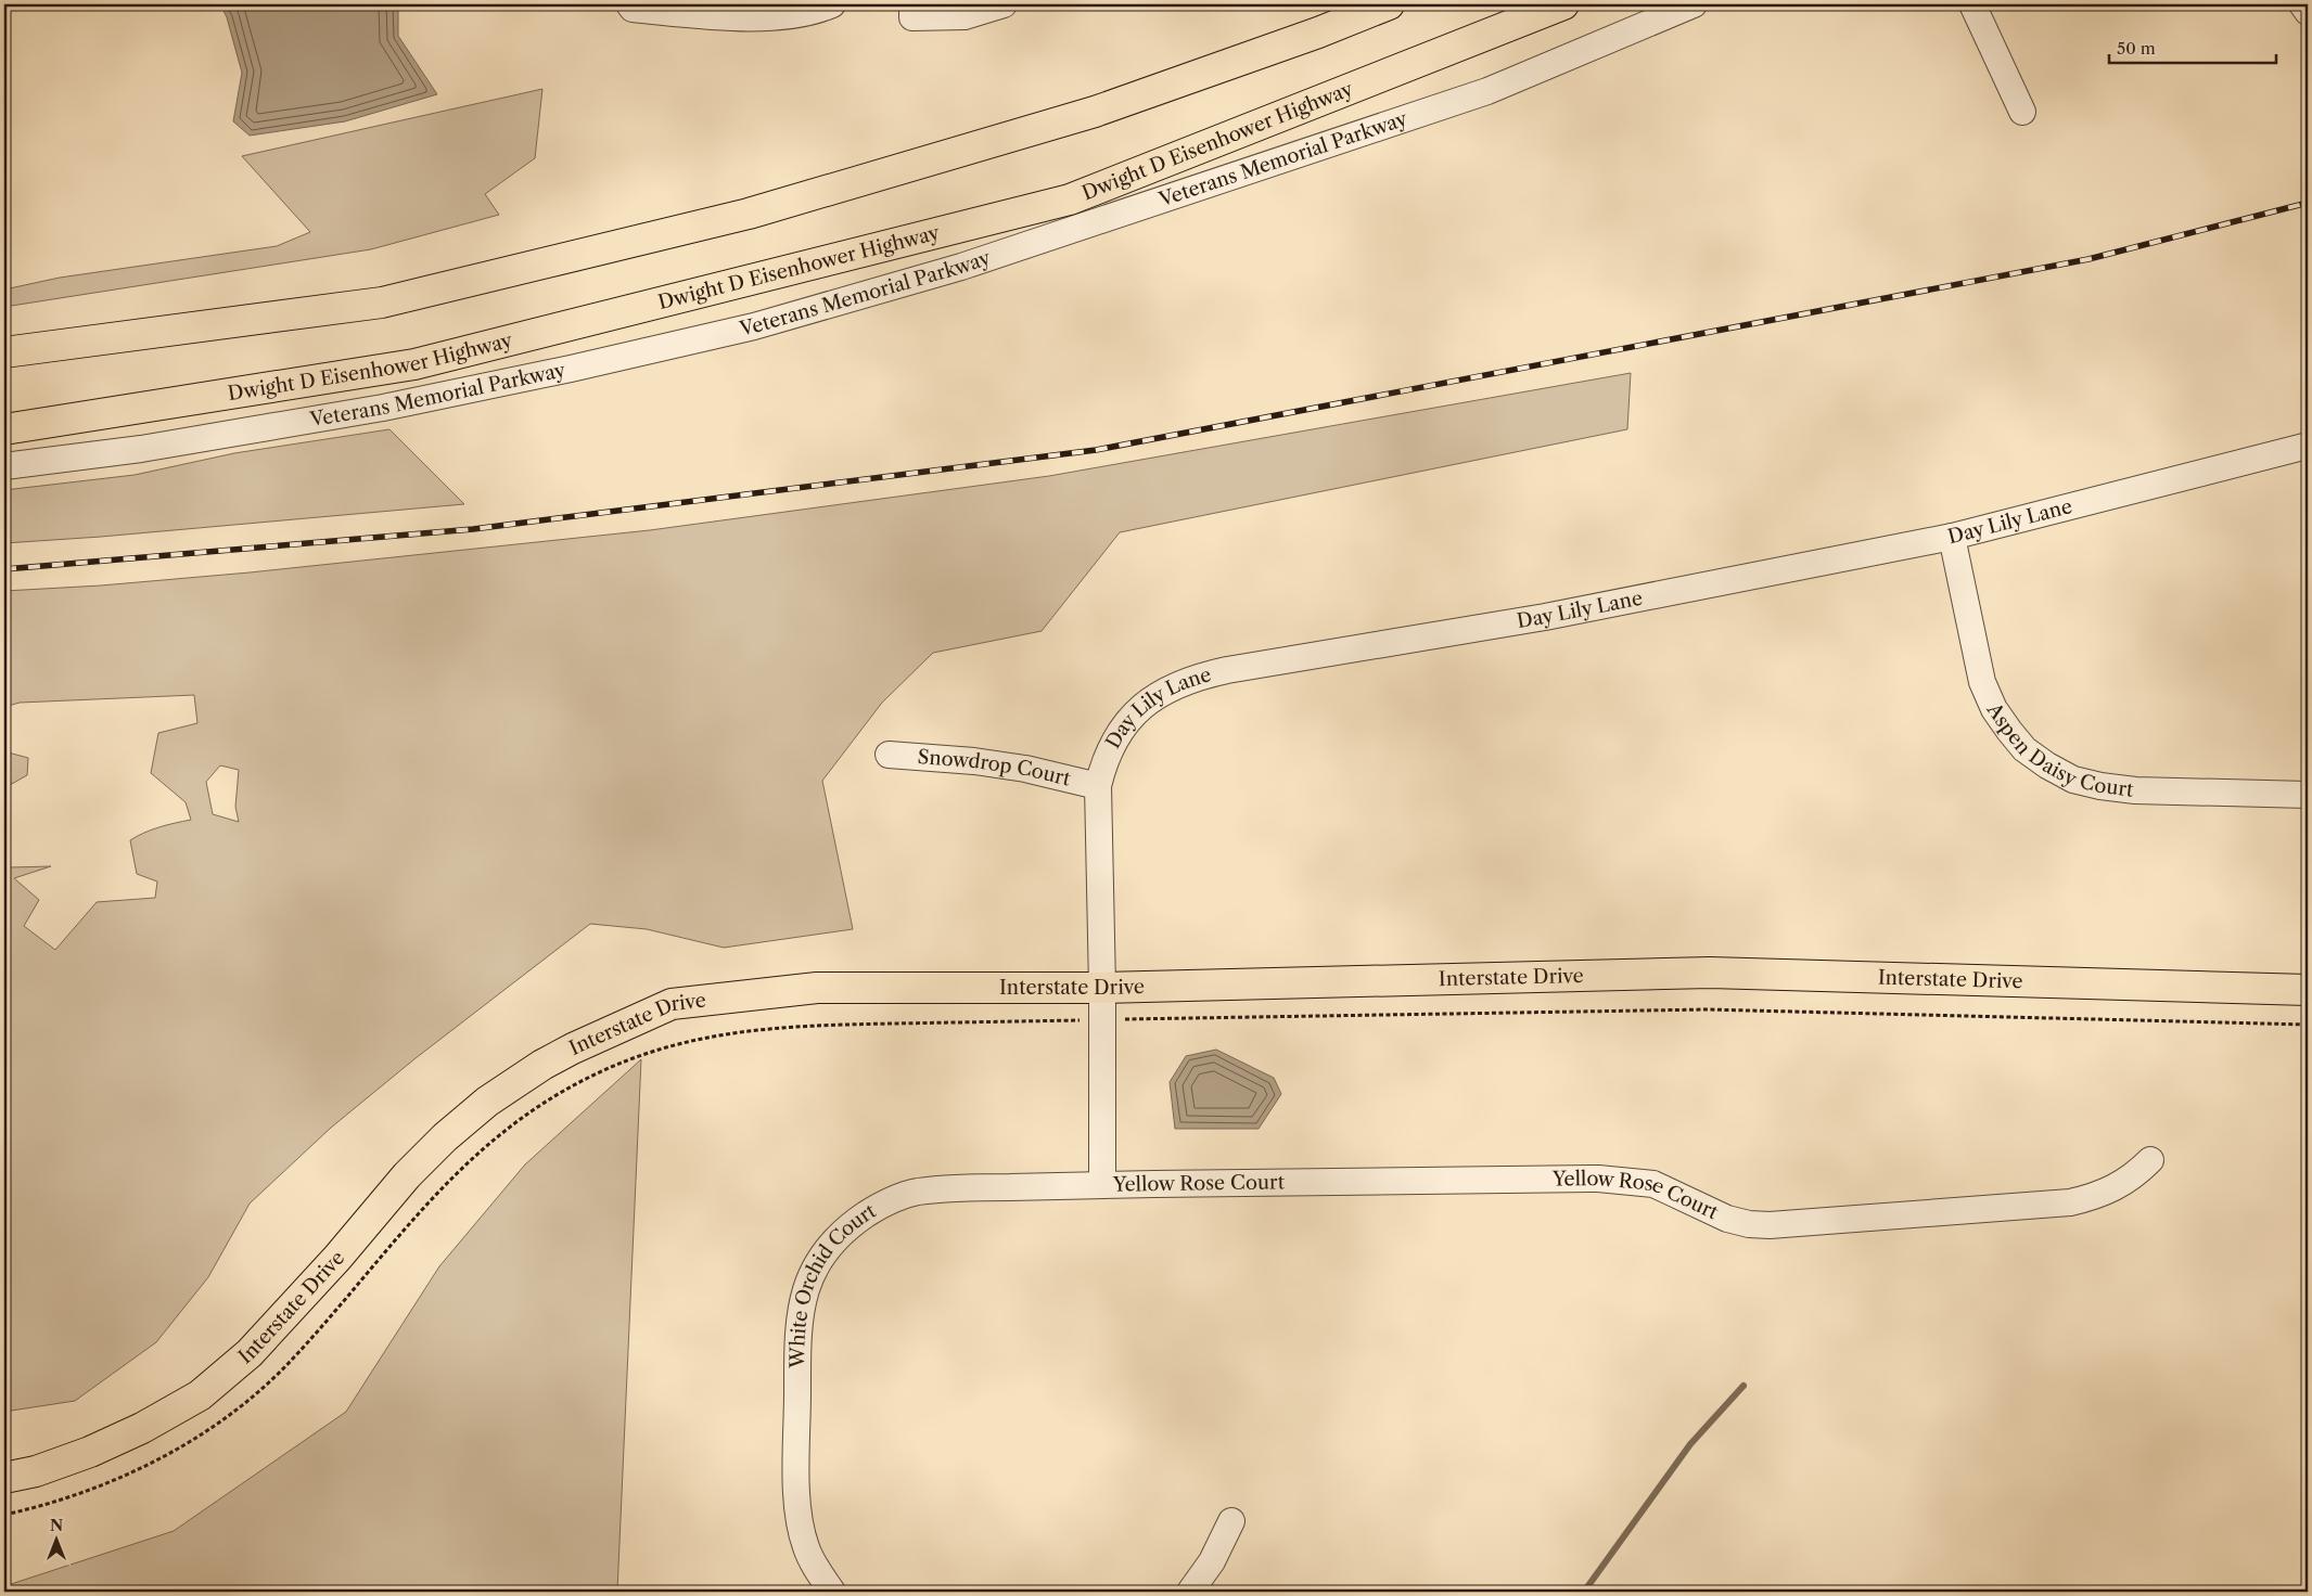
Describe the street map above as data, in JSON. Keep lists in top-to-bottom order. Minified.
{"streets":{"main road":["Dwight D Eisenhower Highway","Interstate Drive"],"street":["Veterans Memorial Parkway","Day Lily Lane","Aspen Daisy Court","Snowdrop Court","Yellow Rose Court","White Orchid Court"]},"crossings":[["Day Lily Lane","Aspen Daisy Court"],["Day Lily Lane","Snowdrop Court"],["Day Lily Lane","Interstate Drive"],["Day Lily Lane","Yellow Rose Court"],["Day Lily Lane","White Orchid Court"],["Yellow Rose Court","White Orchid Court"]],"scale_bar":"50 m","north":"top"}
